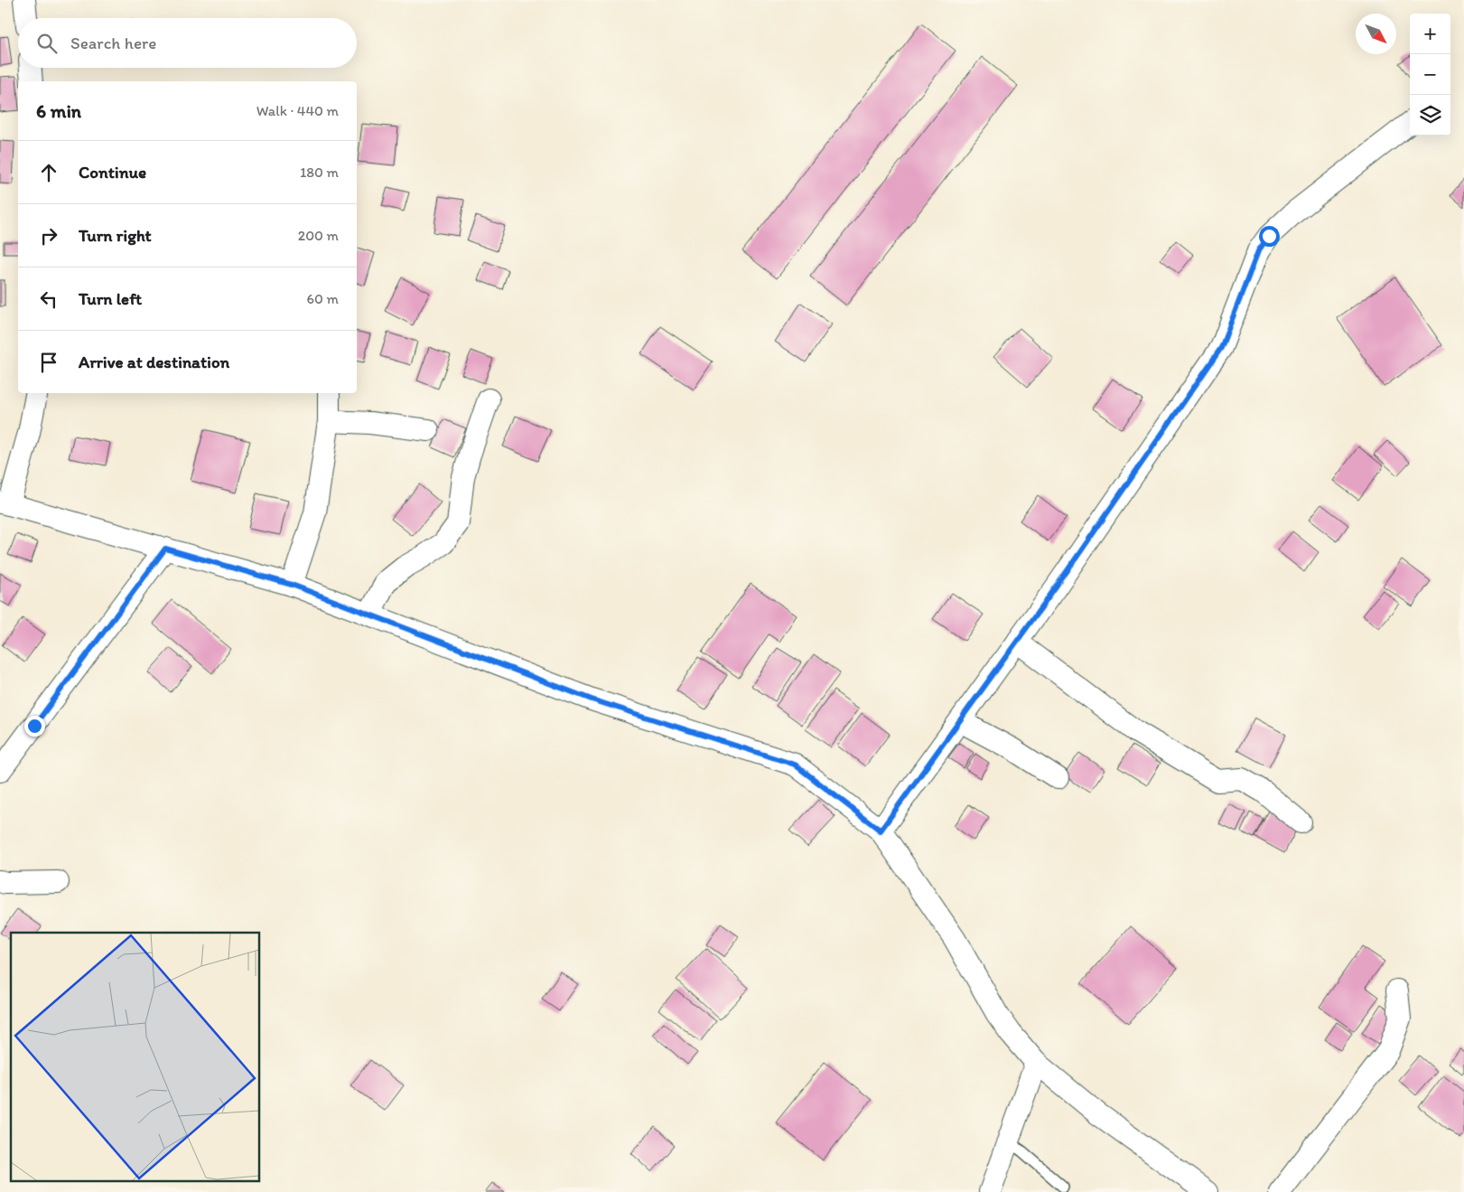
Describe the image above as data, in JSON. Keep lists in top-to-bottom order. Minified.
{"north":"bottom right","page":{"map_buttons":["+","−"],"search":"Search here","heading":["6 min","Walk · 440 m"],"list":[["Continue","180 m"],["Turn right","200 m"],["Turn left","60 m"],"Arrive at destination"]}}
